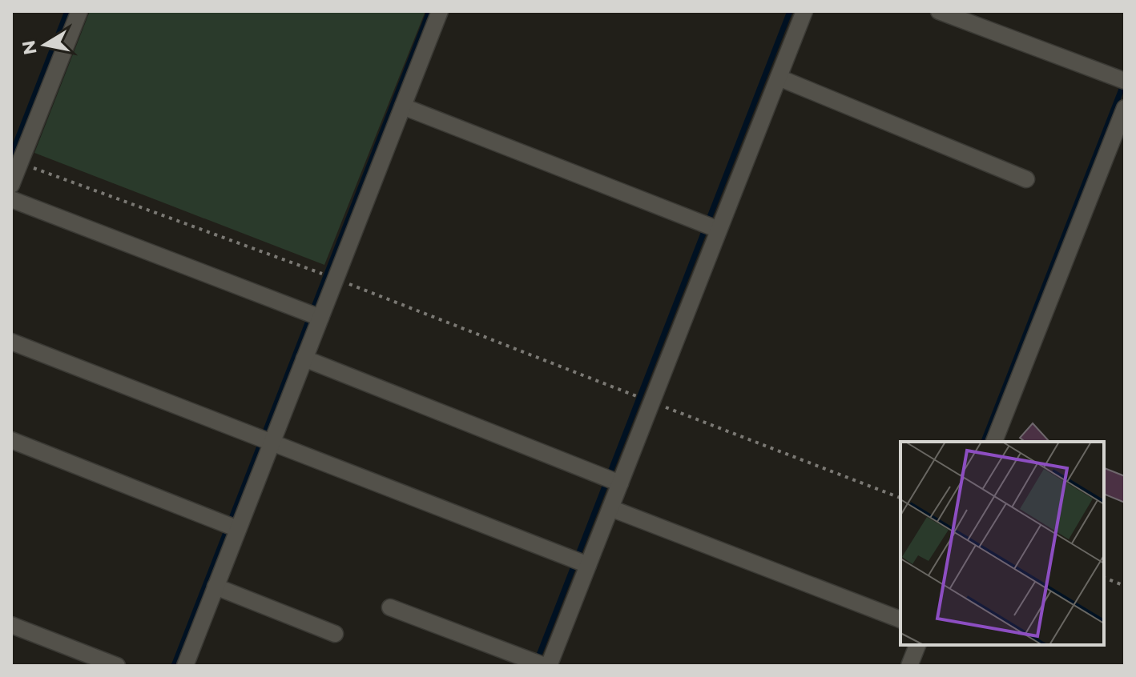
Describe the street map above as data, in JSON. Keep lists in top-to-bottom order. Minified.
{"north":"left"}
